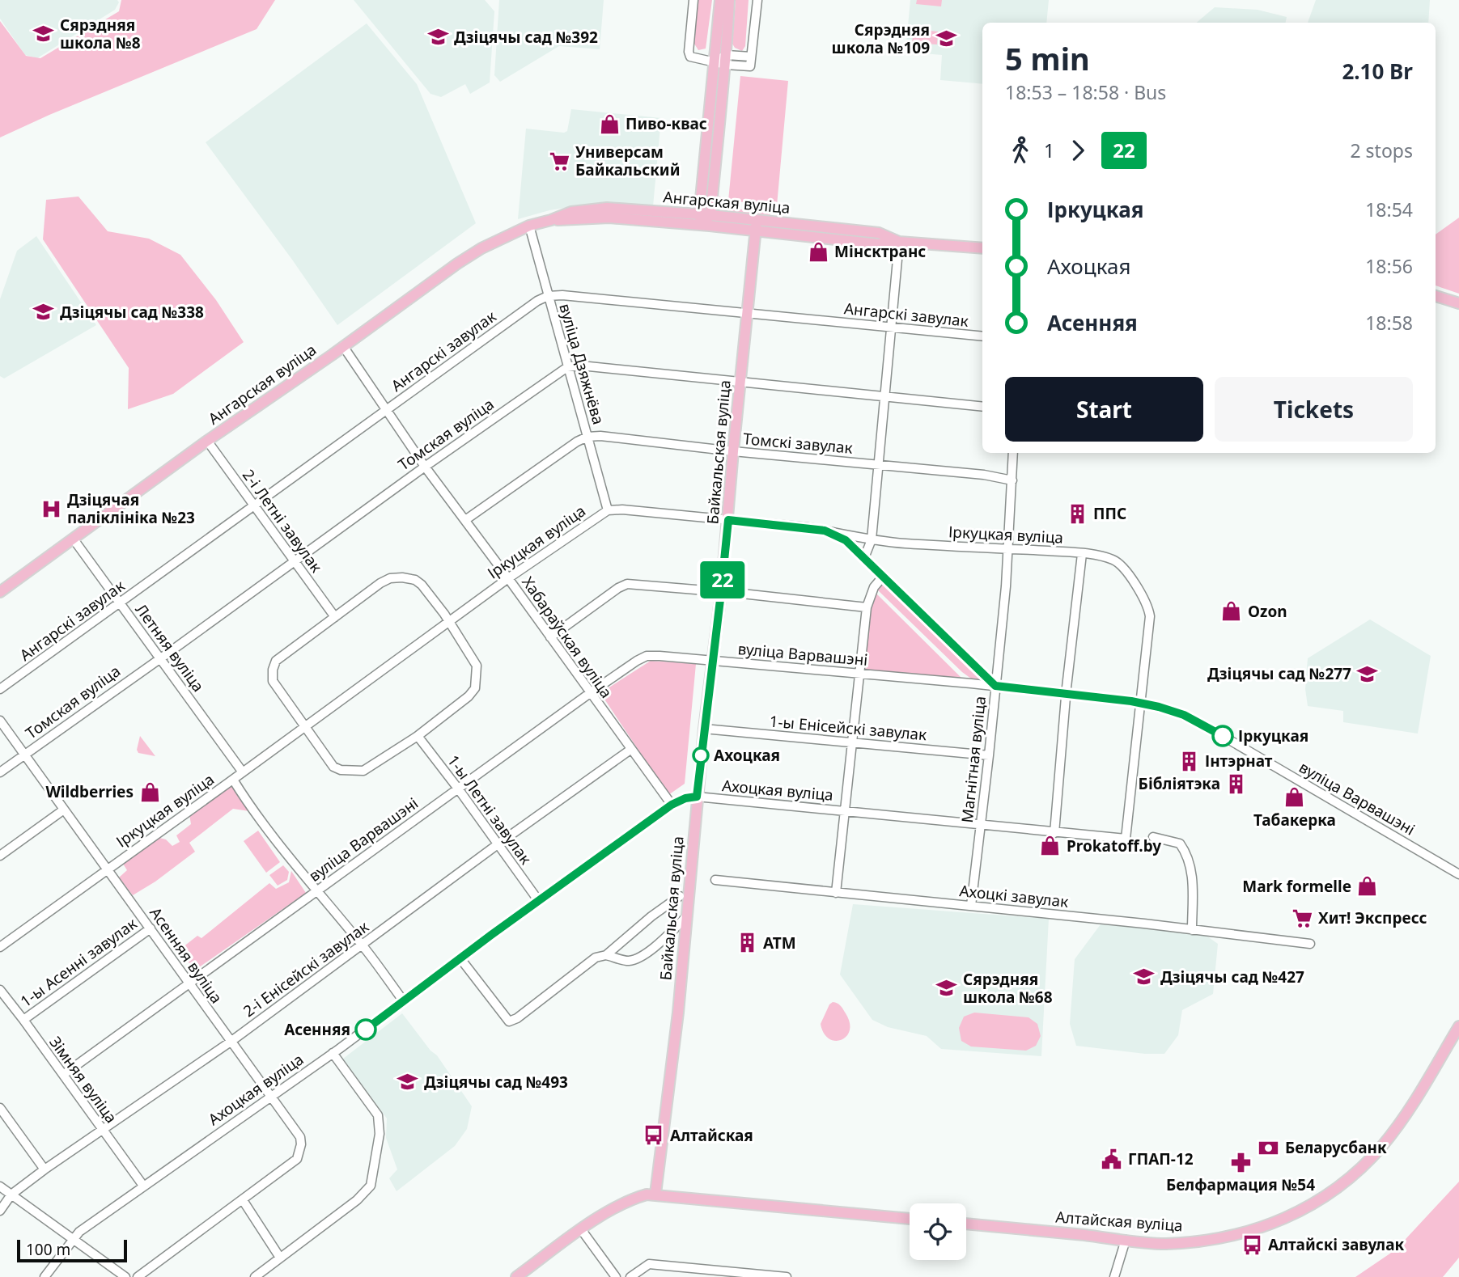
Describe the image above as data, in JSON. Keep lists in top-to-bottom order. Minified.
{"streets":{"main road":["Ангарская вуліца","Байкальская вуліца","Алтайская вуліца"],"street":["Ангарскі завулак","вуліца Дзяжнёва","Томская вуліца","Томскі завулак","2-і Летні завулак","Іркуцкая вуліца","Хабараўская вуліца","Летняя вуліца","вуліца Варвашэні","1-ы Енісейскі завулак","Магнітная вуліца","Ахоцкая вуліца","1-ы Летні завулак","Ахоцкі завулак","Асенняя вуліца","1-ы Асенні завулак","2-і Енісейскі завулак","Зімняя вуліца"]},"crossings":[["Ангарская вуліца","вуліца Дзяжнёва"],["Ангарская вуліца","Байкальская вуліца"],["Ангарская вуліца","2-і Летні завулак"],["Ангарская вуліца","Хабараўская вуліца"],["Ангарская вуліца","Летняя вуліца"],["Ангарскі завулак","вуліца Дзяжнёва"],["Ангарскі завулак","Байкальская вуліца"],["Ангарскі завулак","2-і Летні завулак"],["Ангарскі завулак","Хабараўская вуліца"],["Ангарскі завулак","Летняя вуліца"],["вуліца Дзяжнёва","Томская вуліца"],["вуліца Дзяжнёва","Томскі завулак"],["вуліца Дзяжнёва","Іркуцкая вуліца"],["Томская вуліца","2-і Летні завулак"],["Томская вуліца","Хабараўская вуліца"],["Томская вуліца","Летняя вуліца"],["Томская вуліца","Асенняя вуліца"],["Томскі завулак","Байкальская вуліца"],["Томскі завулак","Магнітная вуліца"],["Байкальская вуліца","Іркуцкая вуліца"],["Байкальская вуліца","вуліца Варвашэні"],["Байкальская вуліца","1-ы Енісейскі завулак"],["Байкальская вуліца","Ахоцкая вуліца"],["Іркуцкая вуліца","Хабараўская вуліца"],["Іркуцкая вуліца","Летняя вуліца"],["Іркуцкая вуліца","вуліца Варвашэні"],["Іркуцкая вуліца","Магнітная вуліца"],["Іркуцкая вуліца","Ахоцкая вуліца"],["Іркуцкая вуліца","Асенняя вуліца"],["Хабараўская вуліца","вуліца Варвашэні"],["Хабараўская вуліца","Ахоцкая вуліца"],["Хабараўская вуліца","2-і Енісейскі завулак"],["вуліца Варвашэні","Магнітная вуліца"],["вуліца Варвашэні","Ахоцкая вуліца"],["вуліца Варвашэні","1-ы Летні завулак"],["вуліца Варвашэні","Асенняя вуліца"],["вуліца Варвашэні","Зімняя вуліца"],["1-ы Енісейскі завулак","Магнітная вуліца"],["Магнітная вуліца","Ахоцкая вуліца"],["Магнітная вуліца","Ахоцкі завулак"],["Ахоцкая вуліца","1-ы Летні завулак"],["Ахоцкая вуліца","Асенняя вуліца"],["Ахоцкая вуліца","Зімняя вуліца"],["1-ы Летні завулак","2-і Енісейскі завулак"],["Асенняя вуліца","1-ы Асенні завулак"],["Асенняя вуліца","2-і Енісейскі завулак"],["1-ы Асенні завулак","Зімняя вуліца"],["2-і Енісейскі завулак","Зімняя вуліца"]],"places":{"school or university":["Сярэдняя школа №8","Дзіцячы сад №392","Сярэдняя школа №109","Дзіцячы сад №338","Дзіцячы сад №277","Дзіцячы сад №427","Сярэдняя школа №68","Дзіцячы сад №493"],"shop":["Пиво-квас","Мінсктранс","Ozon","Wildberries","Табакерка","Prokatoff.by","Mark formelle"],"supermarket":["Универсам Байкальский","Хит! Экспресс"],"hospital":["Дзіцячая паліклініка №23"],"building":["ППС","Інтэрнат","Бібліятэка","АТМ"],"other":["Іркуцкая","Ахоцкая","Асенняя"],"bus stop":["Алтайская","Алтайскі завулак"],"bank":["Беларусбанк"],"public building":["ГПАП-12"],"pharmacy":["Белфармация №54"]},"lines":["bus line 22"],"scale_bar":"100 m","page":{"on_map":"22","heading":["5 min","18:53 – 18:58 · Bus","2.10 Br"],"legs":["1","22","2 stops"],"list":[{"name":"Іркуцкая","value":"18:54"},{"name":"Ахоцкая","value":"18:56"},{"name":"Асенняя","value":"18:58"}],"buttons":["Start","Tickets"],"scale":"100 m"}}
